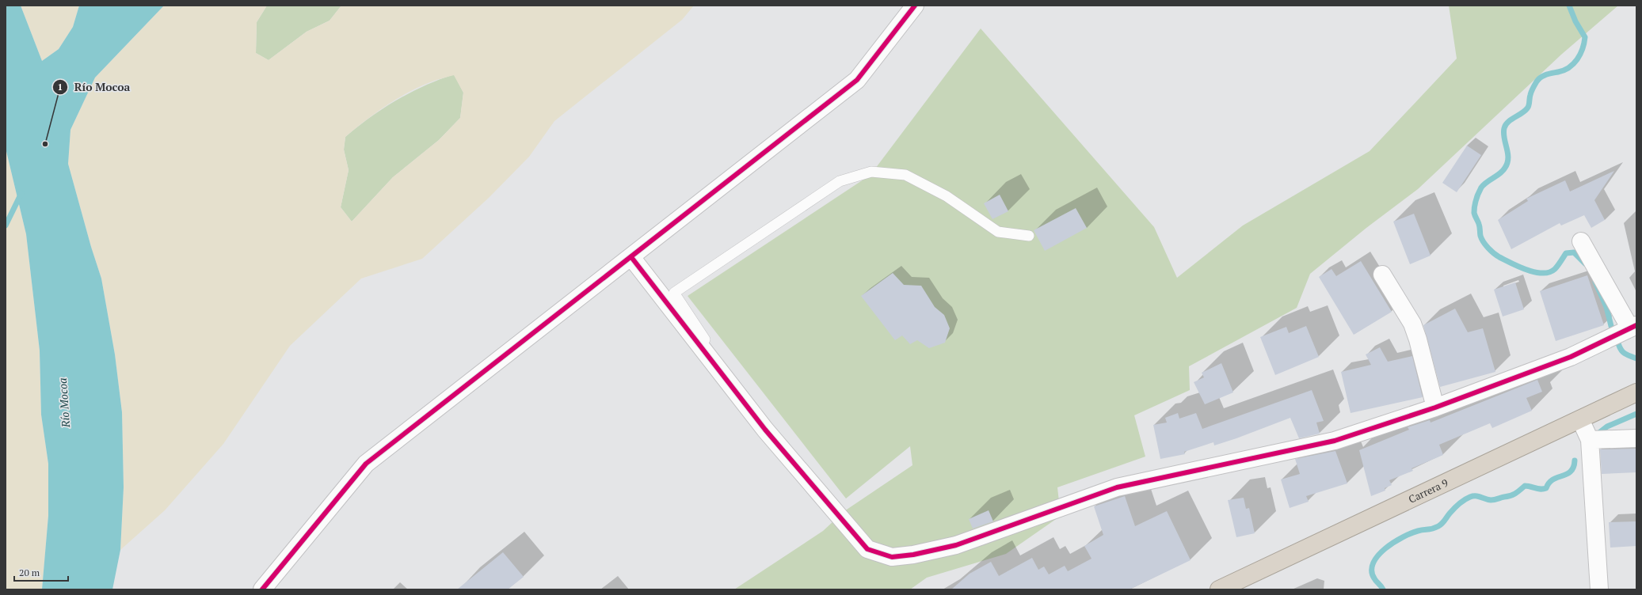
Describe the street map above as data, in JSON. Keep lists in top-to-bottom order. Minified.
{"streets":{"highway":["Carrera 9"]},"water":["Río Mocoa"],"places":["Río Mocoa"],"scale_bar":"20 m"}
